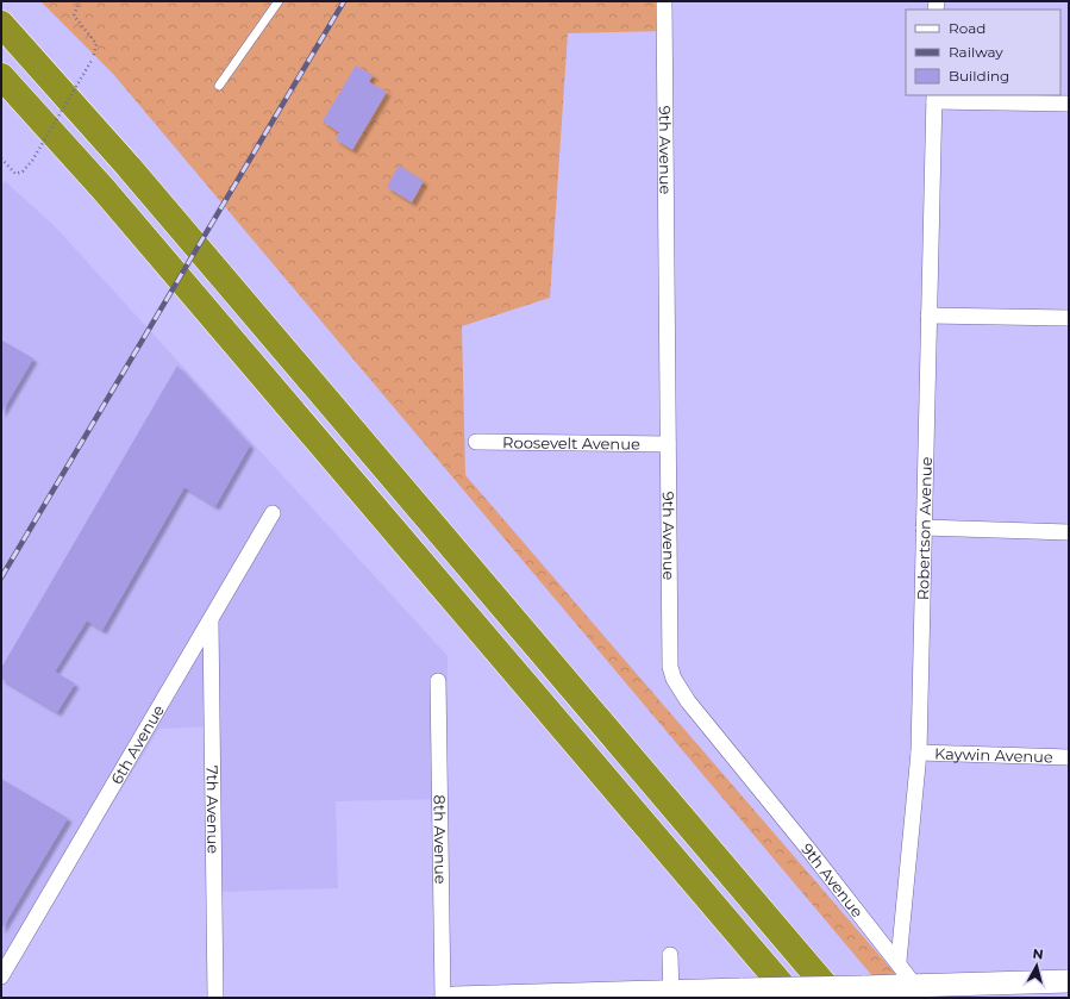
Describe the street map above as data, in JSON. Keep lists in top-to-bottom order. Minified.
{"streets":{"street":["9th Avenue","Roosevelt Avenue","Robertson Avenue","6th Avenue","Kaywin Avenue","7th Avenue","8th Avenue"]},"crossings":[["9th Avenue","Roosevelt Avenue"],["9th Avenue","Robertson Avenue"],["Robertson Avenue","Kaywin Avenue"],["6th Avenue","7th Avenue"]],"legend":["Road","Railway","Building"],"north":"top"}
